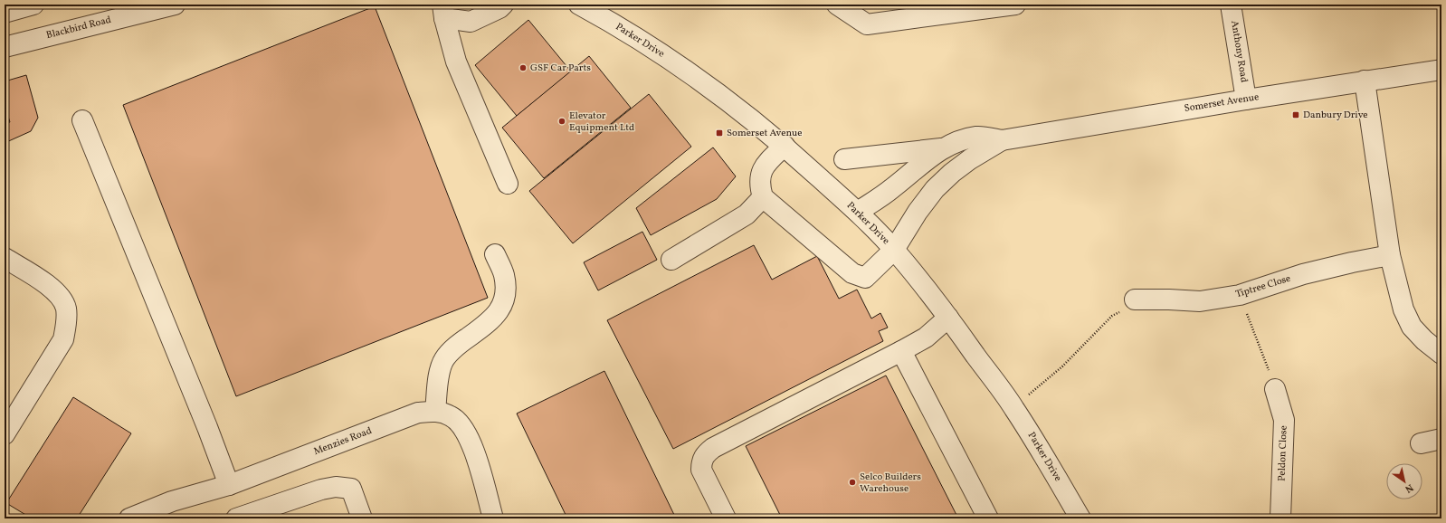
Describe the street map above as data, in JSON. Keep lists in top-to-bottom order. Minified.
{"streets":{"street":["Blackbird Road","Parker Drive","Anthony Road","Somerset Avenue","Tiptree Close","Menzies Road","Peldon Close"]},"crossings":[["Parker Drive","Somerset Avenue"],["Anthony Road","Somerset Avenue"]],"places":{"other":["GSF Car Parts","Elevator Equipment Ltd","Selco Builders Warehouse"],"transit":["Danbury Drive","Somerset Avenue"]},"north":"bottom right"}
